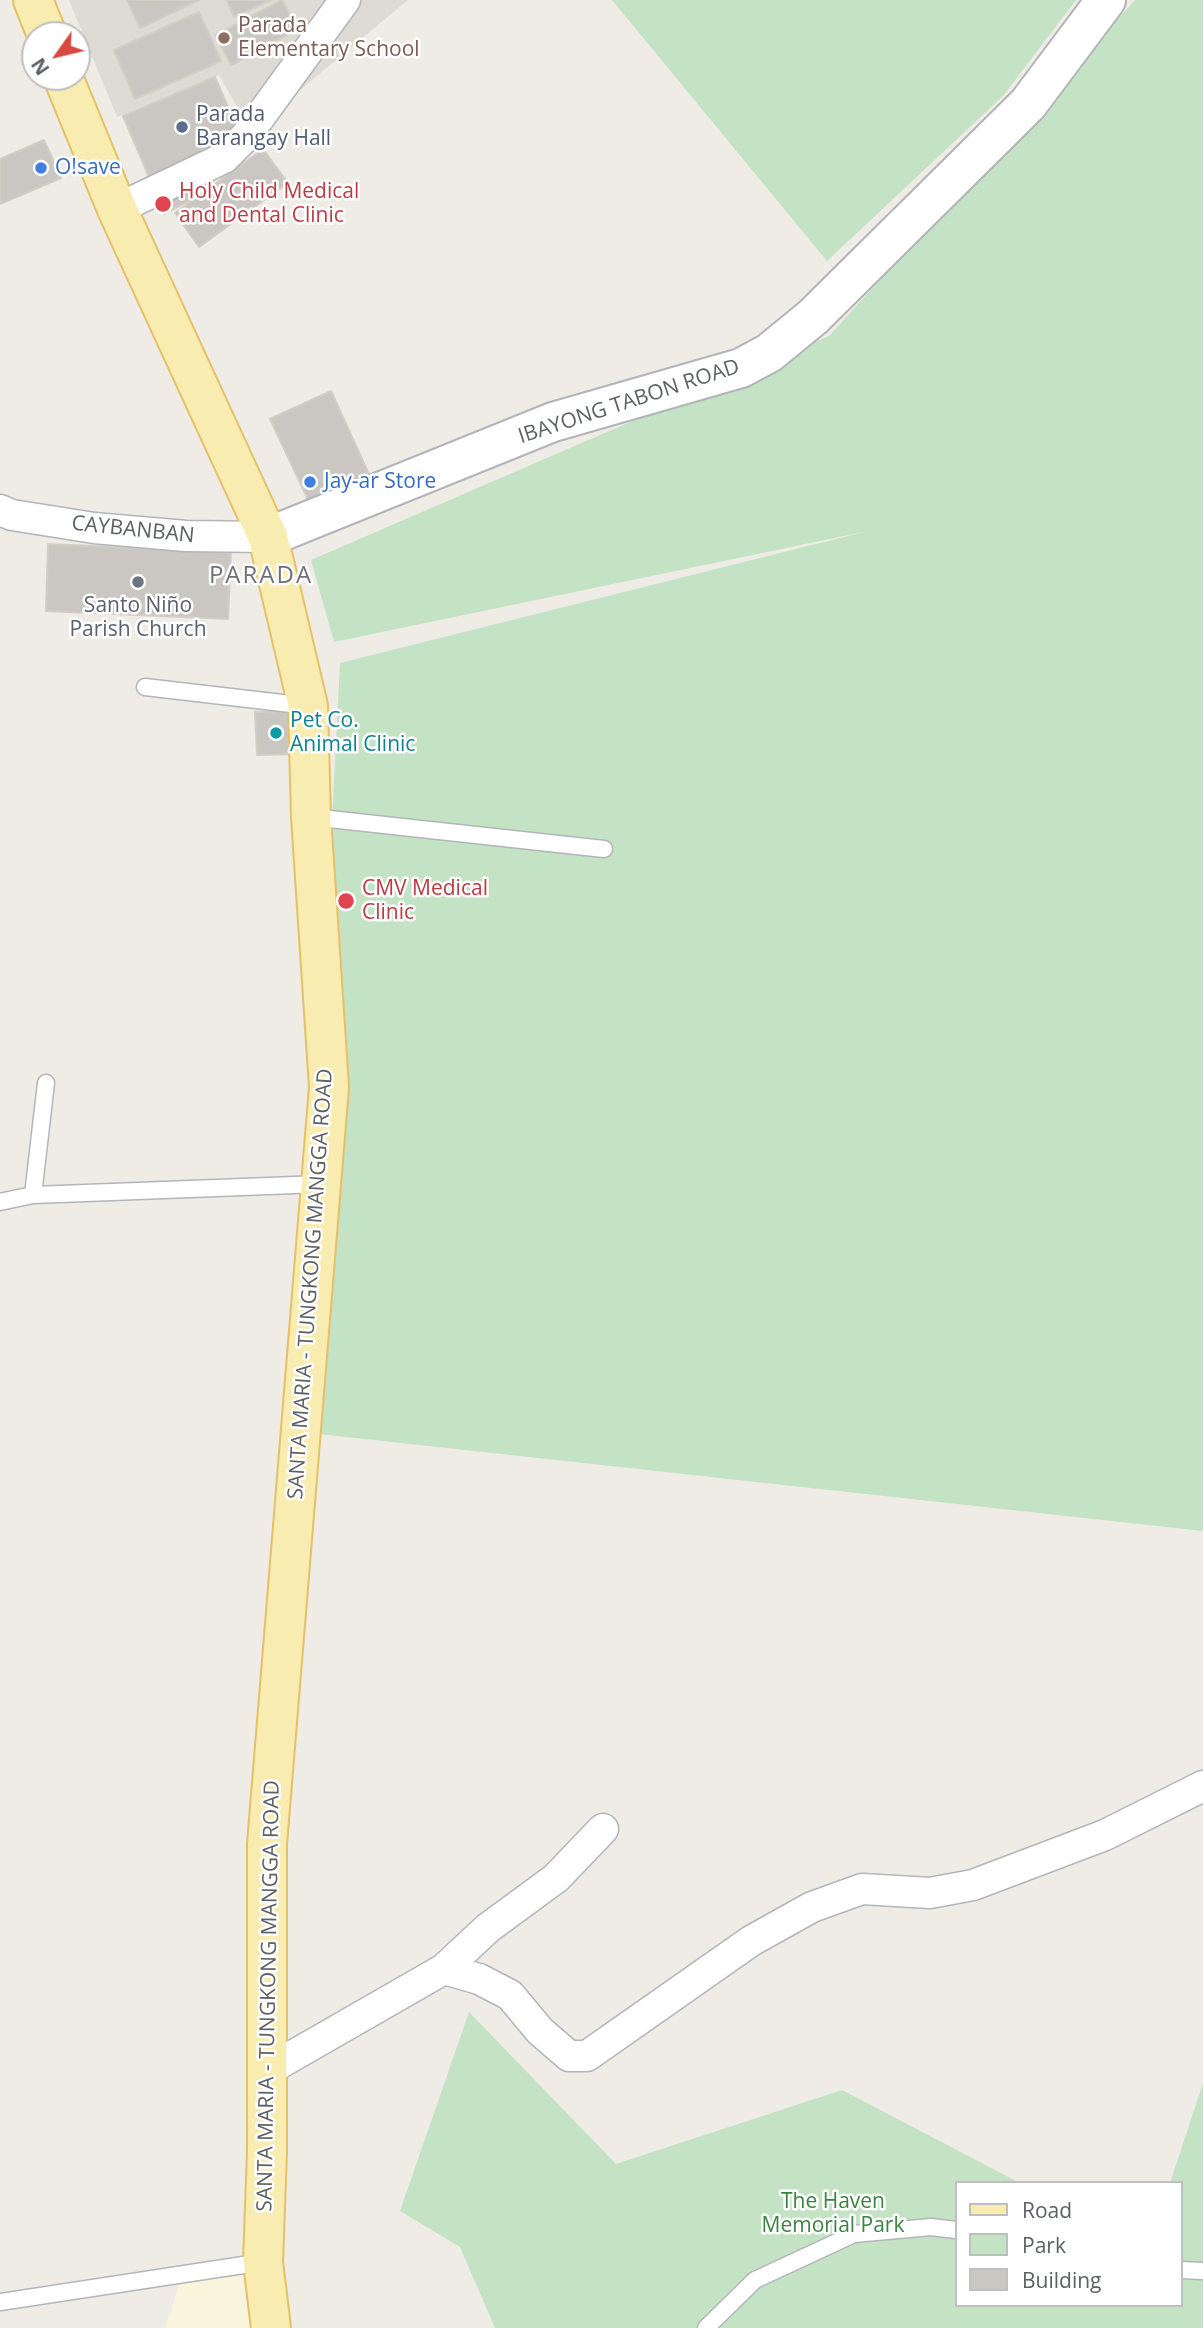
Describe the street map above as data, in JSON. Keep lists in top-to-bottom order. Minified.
{"streets":{"main road":["SANTA MARIA - TUNGKONG MANGGA ROAD"],"street":["IBAYONG TABON ROAD","CAYBANBAN"]},"crossings":[["IBAYONG TABON ROAD","CAYBANBAN"],["IBAYONG TABON ROAD","SANTA MARIA - TUNGKONG MANGGA ROAD"],["CAYBANBAN","SANTA MARIA - TUNGKONG MANGGA ROAD"]],"districts":["PARADA"],"parks":["The Haven Memorial Park"],"places":["Parada Elementary School","Parada Barangay Hall","O!save","Holy Child Medical and Dental Clinic","Jay-ar Store","Santo Niño Parish Church","Pet Co. Animal Clinic","CMV Medical Clinic"],"legend":["Road","Park","Building"],"north":"bottom left"}
